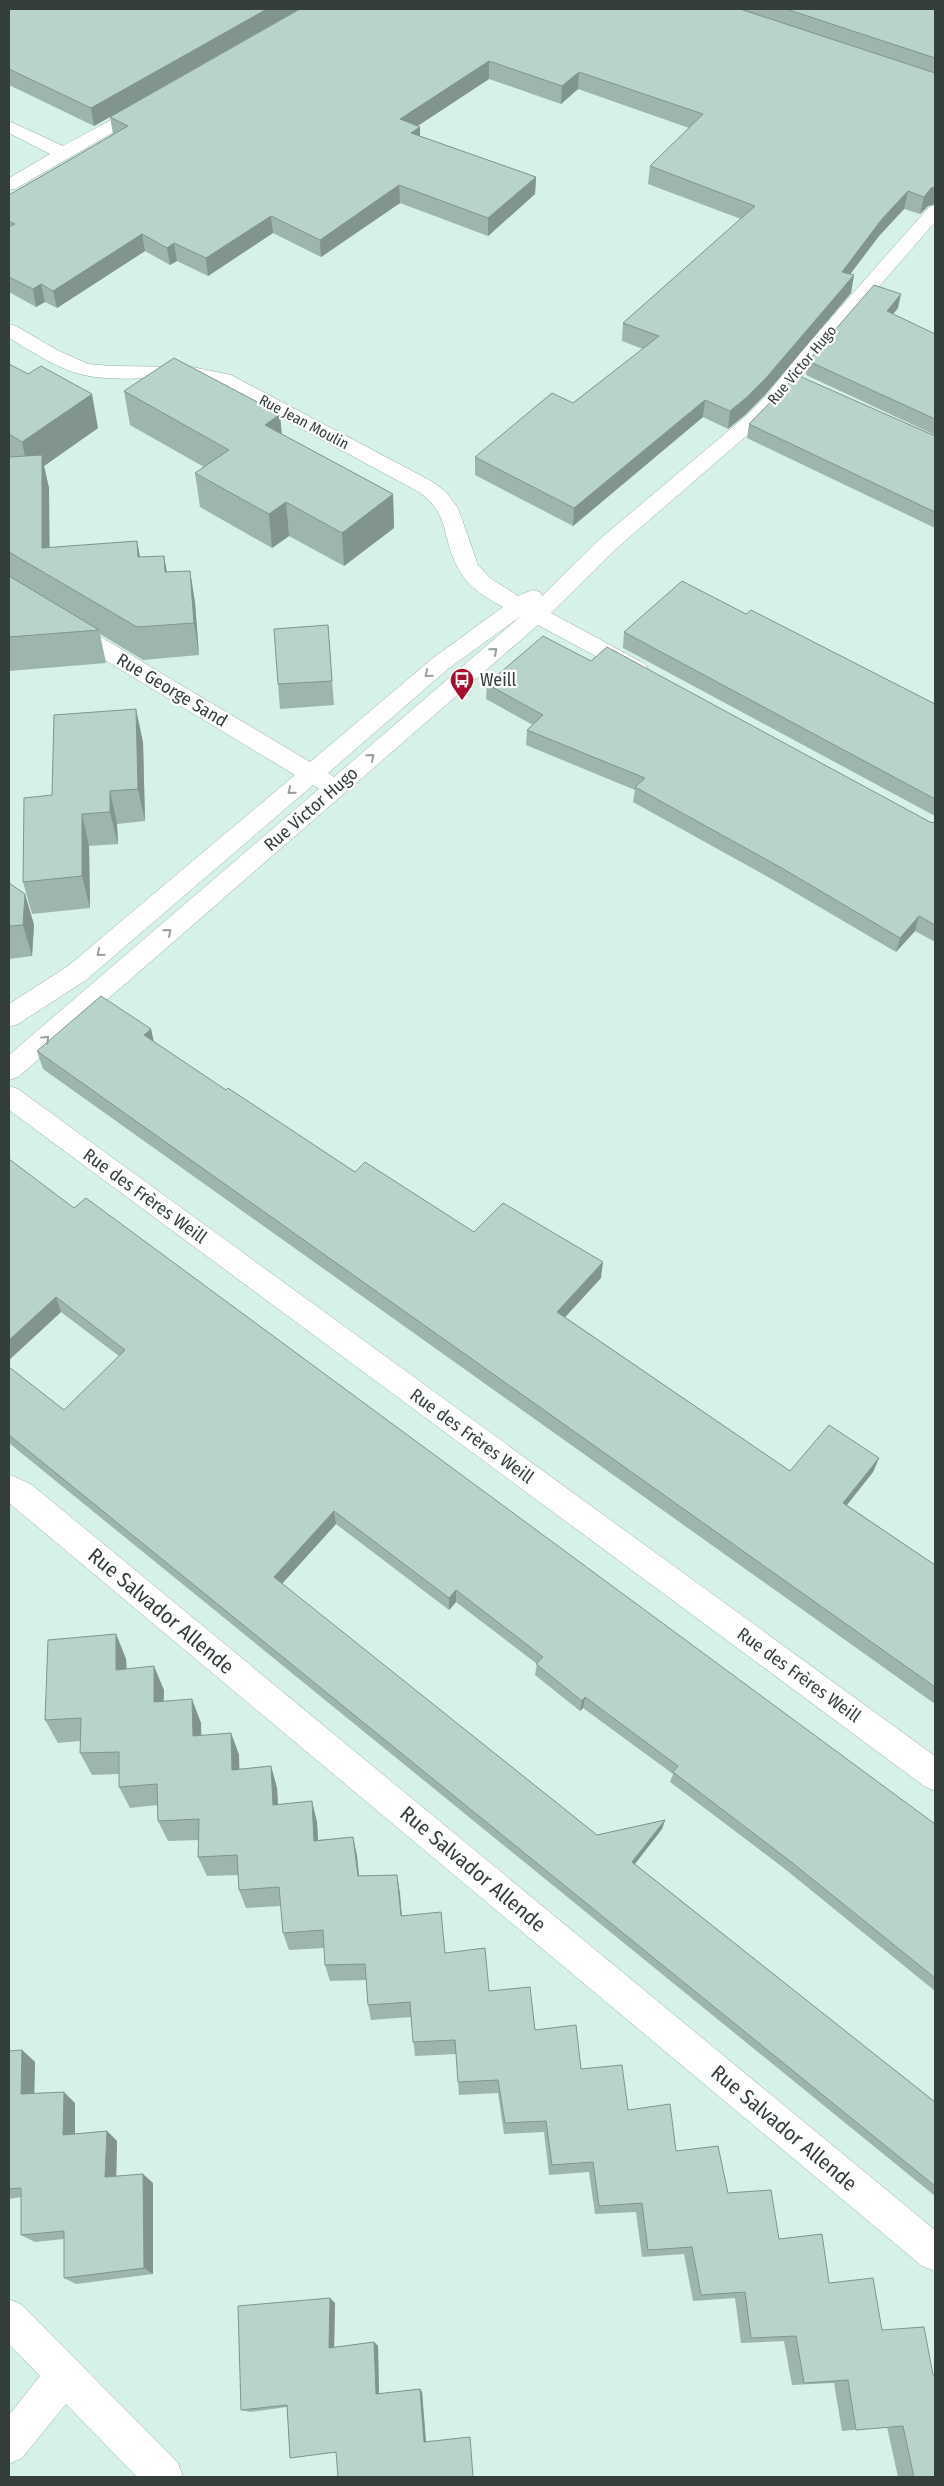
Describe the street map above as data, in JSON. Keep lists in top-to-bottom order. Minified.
{"streets":{"street":["Rue Victor Hugo","Rue Jean Moulin","Rue George Sand","Rue des Frères Weill","Rue Salvador Allende"]},"crossings":[["Rue Victor Hugo","Rue Jean Moulin"],["Rue Victor Hugo","Rue George Sand"]],"places":{"bus stop":["Weill"]}}
